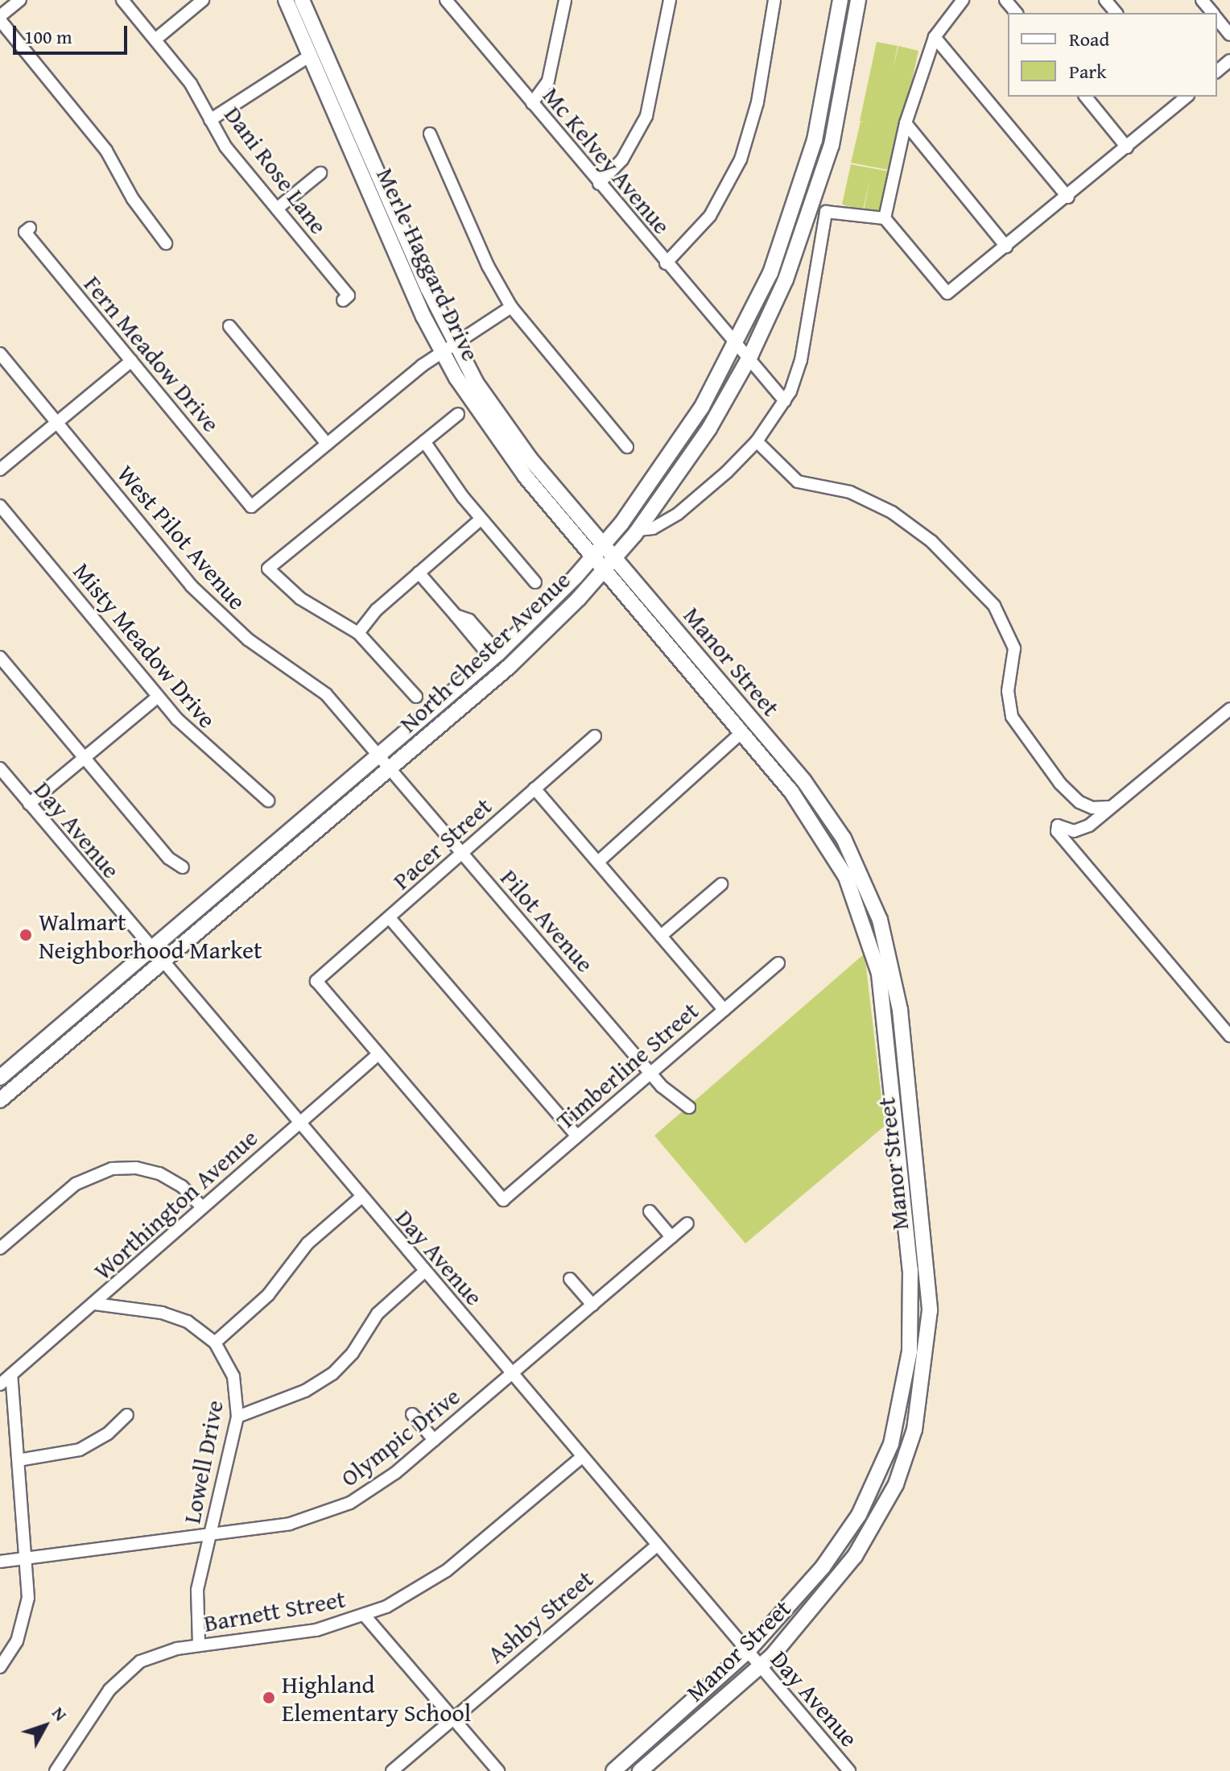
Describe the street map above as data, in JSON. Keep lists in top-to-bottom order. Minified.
{"streets":{"main road":["Merle Haggard Drive","North Chester Avenue","Manor Street"],"street":["Mc Kelvey Avenue","Dani Rose Lane","Fern Meadow Drive","West Pilot Avenue","Misty Meadow Drive","Day Avenue","Pacer Street","Pilot Avenue","Timberline Street","Worthington Avenue","Olympic Drive","Lowell Drive","Barnett Street","Ashby Street"]},"crossings":[["Mc Kelvey Avenue","North Chester Avenue"],["Merle Haggard Drive","North Chester Avenue"],["Merle Haggard Drive","Manor Street"],["West Pilot Avenue","North Chester Avenue"],["West Pilot Avenue","Pilot Avenue"],["North Chester Avenue","Manor Street"],["North Chester Avenue","Day Avenue"],["North Chester Avenue","Pilot Avenue"],["Manor Street","Day Avenue"],["Day Avenue","Worthington Avenue"],["Day Avenue","Olympic Drive"],["Day Avenue","Barnett Street"],["Day Avenue","Ashby Street"],["Pacer Street","Pilot Avenue"],["Pacer Street","Timberline Street"],["Pacer Street","Worthington Avenue"],["Pilot Avenue","Timberline Street"],["Timberline Street","Worthington Avenue"],["Worthington Avenue","Lowell Drive"],["Olympic Drive","Lowell Drive"],["Lowell Drive","Barnett Street"]],"places":["Walmart Neighborhood Market","Highland Elementary School"],"legend":["Road","Park"],"scale_bar":"100 m","north":"top right"}
